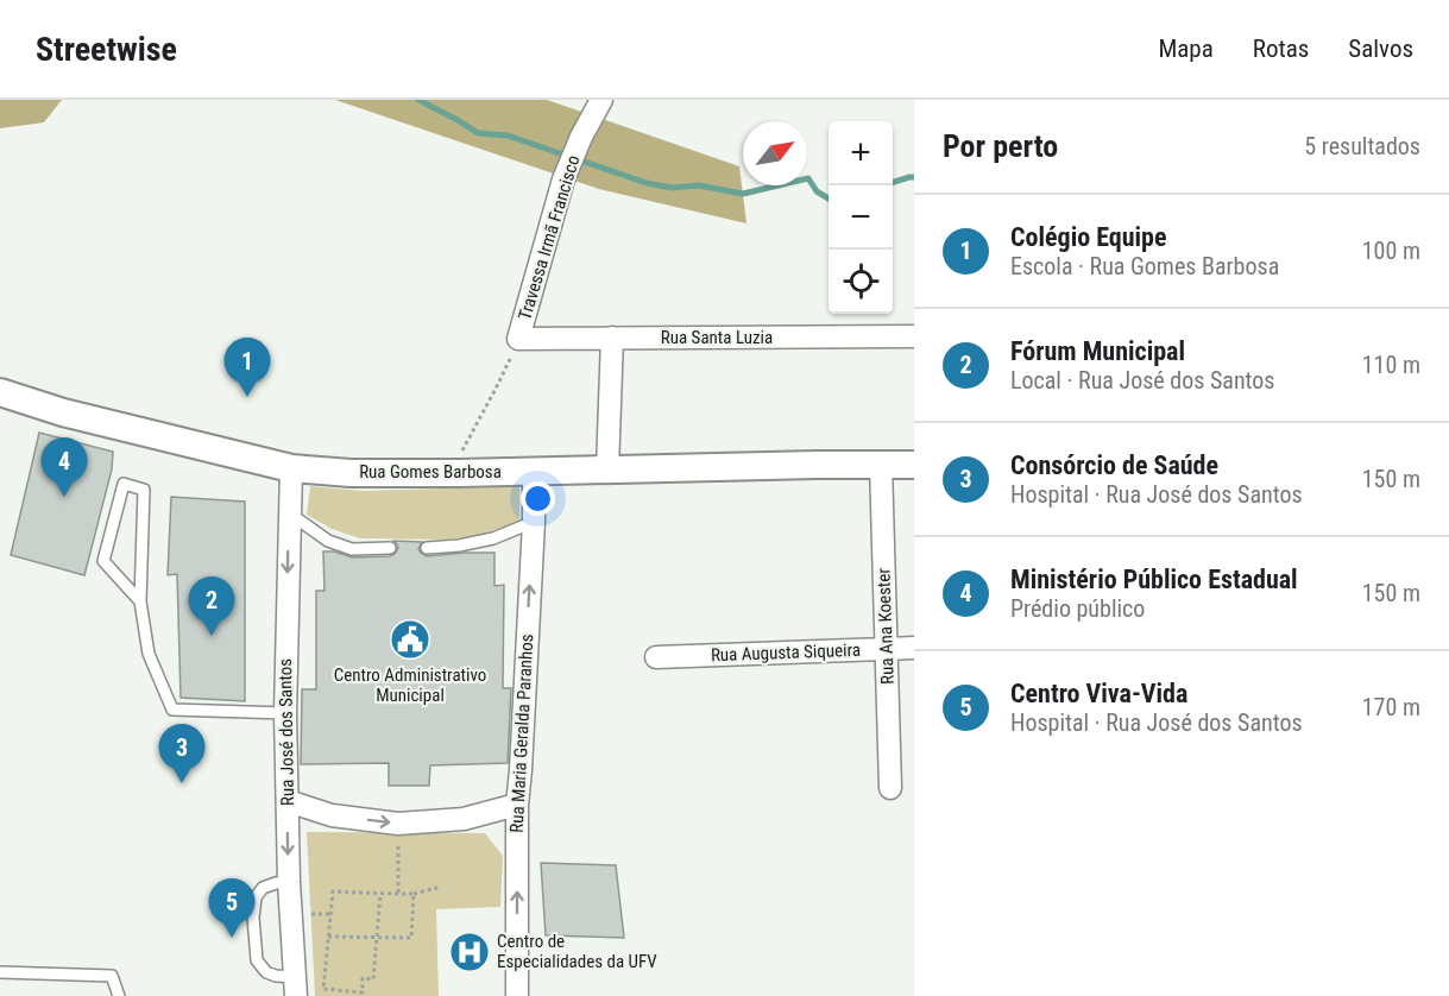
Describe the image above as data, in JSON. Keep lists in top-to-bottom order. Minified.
{"streets":{"street":["Travessa Irmã Francisco","Rua Santa Luzia","Rua Gomes Barbosa","Rua Ana Koester","Rua Augusta Siqueira","Rua José dos Santos","Rua Maria Geralda Paranhos"]},"crossings":[["Travessa Irmã Francisco","Rua Santa Luzia"],["Rua Gomes Barbosa","Rua Ana Koester"],["Rua Gomes Barbosa","Rua José dos Santos"],["Rua Gomes Barbosa","Rua Maria Geralda Paranhos"],["Rua Ana Koester","Rua Augusta Siqueira"]],"one_way":["Rua José dos Santos","Rua Maria Geralda Paranhos"],"places":{"public building":["Centro Administrativo Municipal"],"hospital":["Centro de Especialidades da UFV"]},"north":"top right","page":{"header":"Streetwise","nav":["Mapa","Rotas","Salvos"],"heading":["Por perto","5 resultados"],"map_buttons":["+","−"],"list":[{"mark":"1","name":"Colégio Equipe","note":"Escola · Rua Gomes Barbosa","value":"100 m"},{"mark":"2","name":"Fórum Municipal","note":"Local · Rua José dos Santos","value":"110 m"},{"mark":"3","name":"Consórcio de Saúde","note":"Hospital · Rua José dos Santos","value":"150 m"},{"mark":"4","name":"Ministério Público Estadual","note":"Prédio público","value":"150 m"},{"mark":"5","name":"Centro Viva-Vida","note":"Hospital · Rua José dos Santos","value":"170 m"}],"pins":["1","4","2","3","5"]}}
